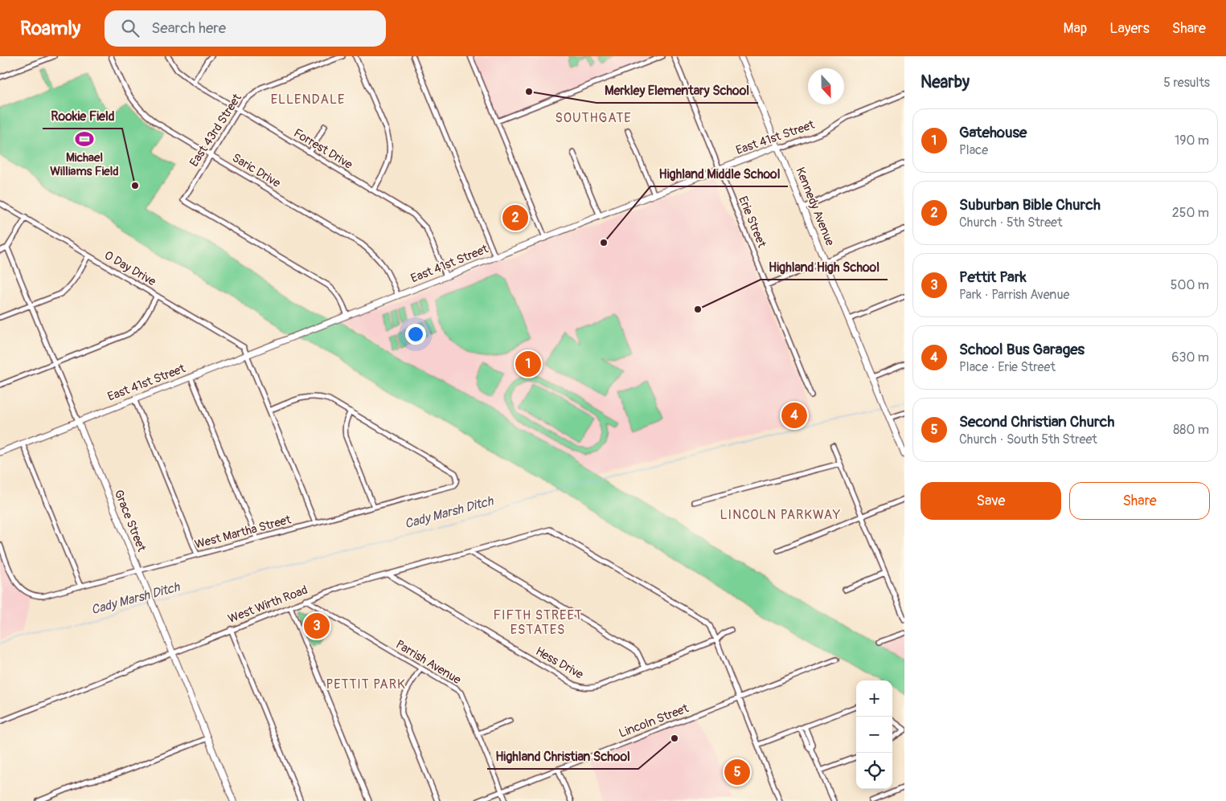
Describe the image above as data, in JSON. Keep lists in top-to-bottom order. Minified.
{"streets":{"street":["East 43rd Street","East 41st Street","Forrest Drive","Saric Drive","Kennedy Avenue","Erie Street","O Day Drive","Grace Street","West Martha Street","West Wirth Road","Parrish Avenue","Hess Drive","Lincoln Street"]},"crossings":[["East 43rd Street","East 41st Street"],["East 43rd Street","Forrest Drive"],["East 43rd Street","Saric Drive"],["East 41st Street","Forrest Drive"],["East 41st Street","Saric Drive"],["East 41st Street","Kennedy Avenue"],["East 41st Street","Erie Street"],["East 41st Street","O Day Drive"],["East 41st Street","Grace Street"],["Grace Street","West Martha Street"],["Grace Street","West Wirth Road"],["West Wirth Road","Parrish Avenue"],["West Wirth Road","Hess Drive"],["Parrish Avenue","Lincoln Street"]],"districts":["ELLENDALE","SOUTHGATE","LINCOLN PARKWAY","FIFTH STREET ESTATES","PETTIT PARK"],"water":["Cady Marsh Ditch"],"places":{"other":["Merkley Elementary School","Rookie Field","Highland Middle School","Highland High School","Highland Christian School"],"sports":["Michael Williams Field"]},"north":"bottom","page":{"header":"Roamly","search":"Search here","nav":["Map","Layers","Share"],"heading":["Nearby","5 results"],"list":[{"mark":"1","name":"Gatehouse","note":"Place","value":"190 m"},{"mark":"2","name":"Suburban Bible Church","note":"Church · 5th Street","value":"250 m"},{"mark":"3","name":"Pettit Park","note":"Park · Parrish Avenue","value":"500 m"},{"mark":"4","name":"School Bus Garages","note":"Place · Erie Street","value":"630 m"},{"mark":"5","name":"Second Christian Church","note":"Church · South 5th Street","value":"880 m"}],"pins":["2","1","4","3","5"],"buttons":["Save","Share"],"map_buttons":["+","−"]}}
